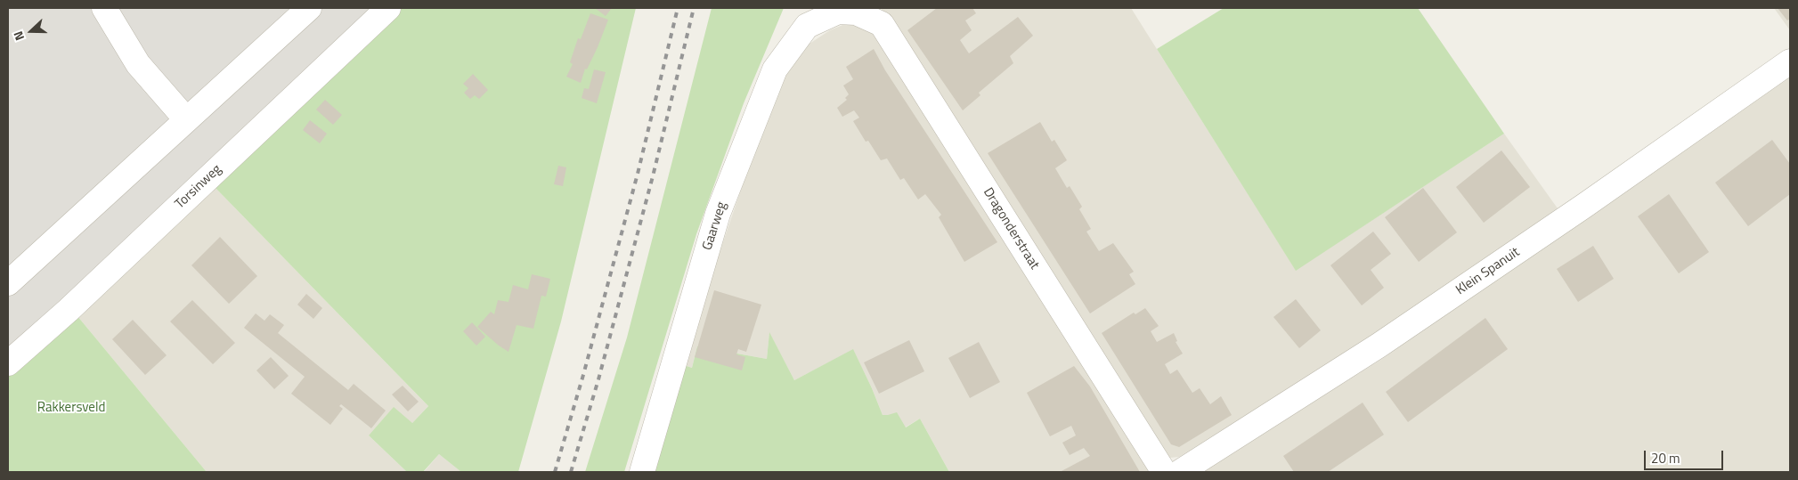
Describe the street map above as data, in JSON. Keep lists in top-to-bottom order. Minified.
{"streets":{"street":["Torsinweg","Gaarweg","Dragonderstraat","Klein Spanuit"]},"crossings":[["Gaarweg","Dragonderstraat"]],"parks":["Rakkersveld"],"scale_bar":"20 m","north":"left"}
